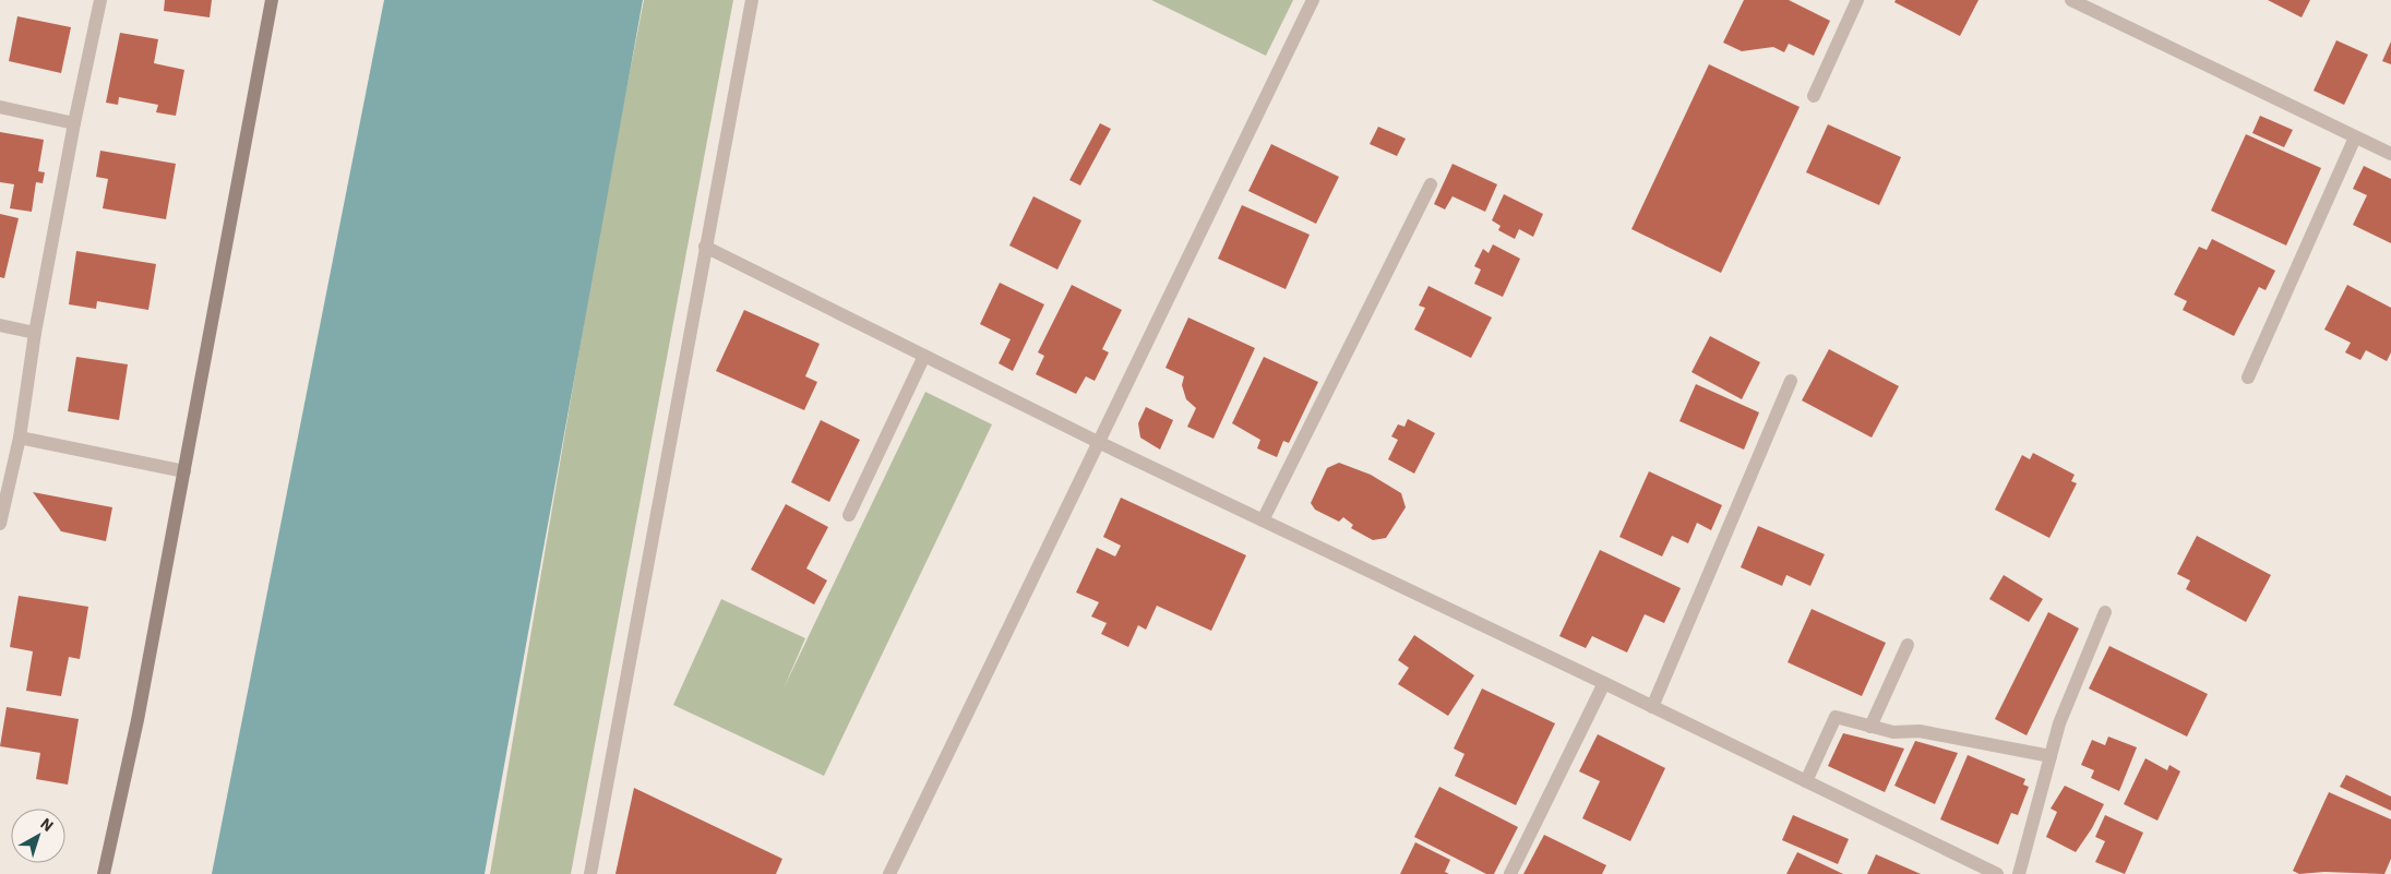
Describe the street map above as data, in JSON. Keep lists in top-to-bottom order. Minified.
{"north":"top right"}
